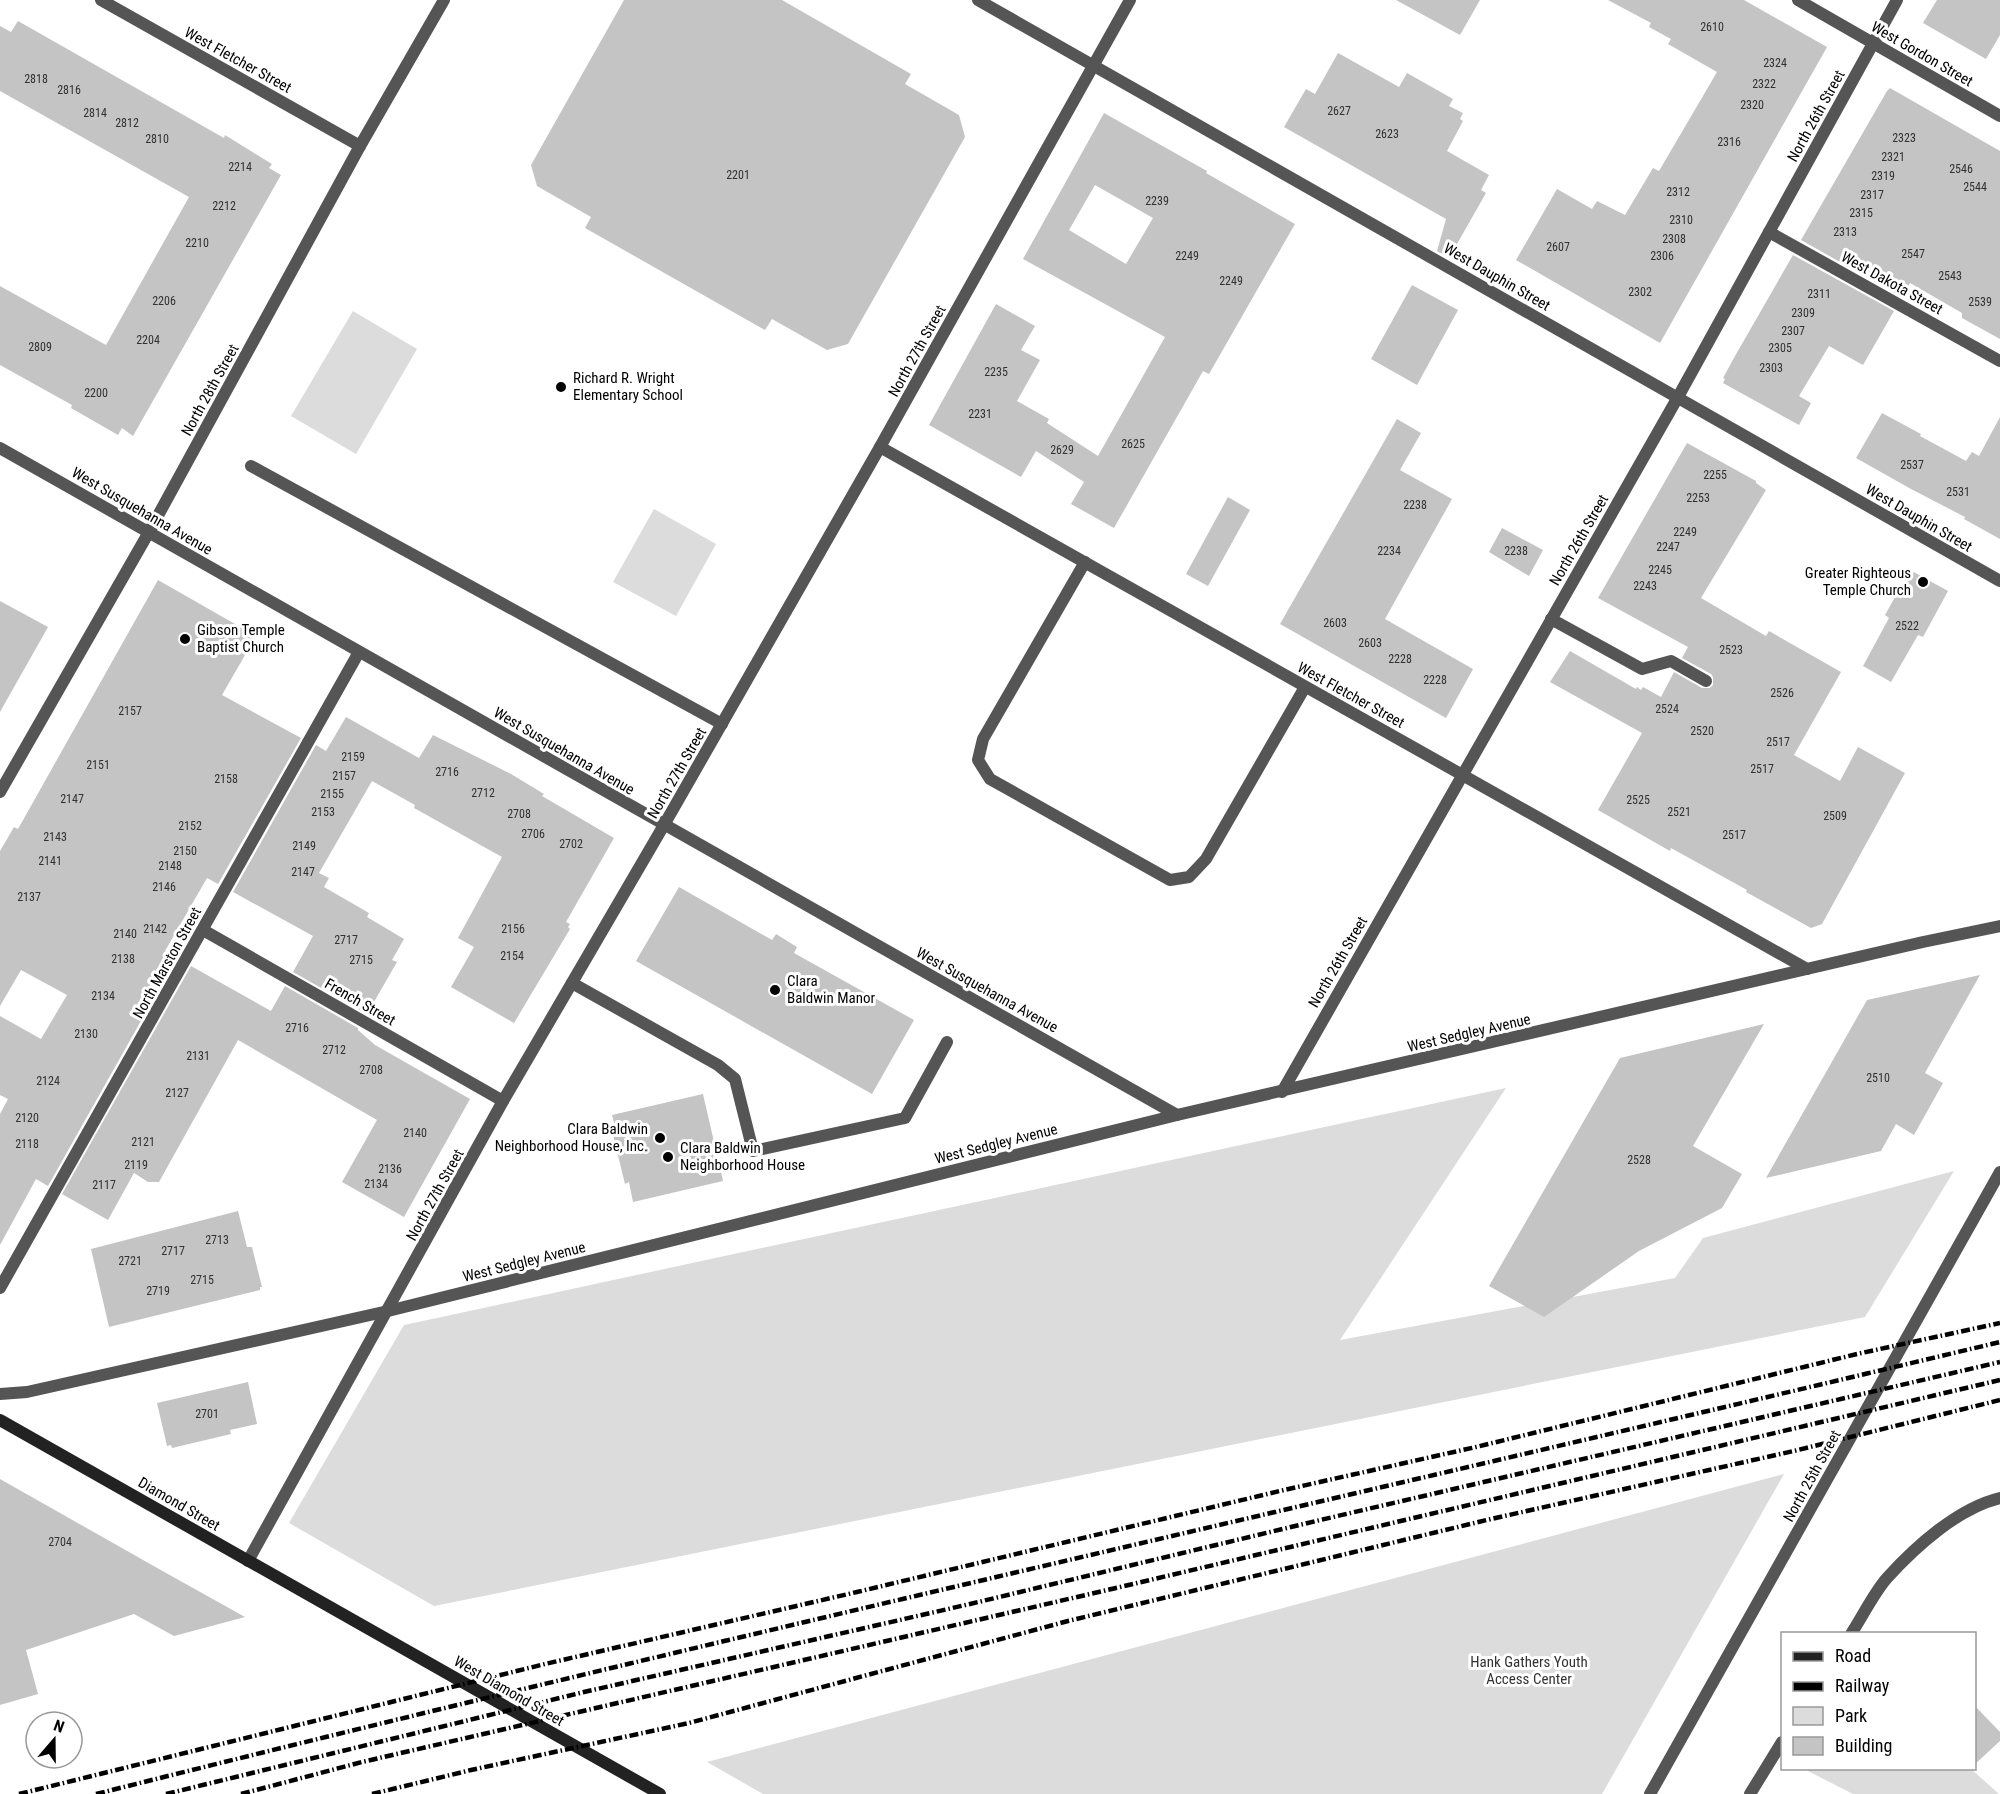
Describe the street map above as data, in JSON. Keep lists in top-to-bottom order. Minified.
{"streets":{"main road":["Diamond Street","West Diamond Street"],"street":["West Gordon Street","West Fletcher Street","North 26th Street","West Dauphin Street","West Dakota Street","North 27th Street","North 28th Street","West Susquehanna Avenue","North Marston Street","French Street","West Sedgley Avenue","North 25th Street"]},"crossings":[["West Gordon Street","North 26th Street"],["West Fletcher Street","North 26th Street"],["West Fletcher Street","North 27th Street"],["West Fletcher Street","North 28th Street"],["West Fletcher Street","West Sedgley Avenue"],["North 26th Street","West Dauphin Street"],["North 26th Street","West Dakota Street"],["North 26th Street","West Sedgley Avenue"],["West Dauphin Street","North 27th Street"],["North 27th Street","West Susquehanna Avenue"],["North 27th Street","French Street"],["North 27th Street","West Sedgley Avenue"],["North 27th Street","Diamond Street"],["North 28th Street","West Susquehanna Avenue"],["West Susquehanna Avenue","North Marston Street"],["West Susquehanna Avenue","West Sedgley Avenue"],["North Marston Street","French Street"],["Diamond Street","West Diamond Street"]],"parks":["Hank Gathers Youth Access Center"],"places":["Richard R. Wright Elementary School","Greater Righteous Temple Church","Gibson Temple Baptist Church","Clara Baldwin Manor","Clara Baldwin Neighborhood House, Inc.","Clara Baldwin Neighborhood House"],"house_numbers":["2610","2324","2818","2322","2816","2320","2627","2814","2812","2623","2323","2810","2316","2321","2214","2546","2201","2319","2544","2312","2317","2239","2212","2315","2310","2313","2308","2210","2607","2547","2249","2306","2543","2249","2302","2311","2206","2539","2309","2307","2204","2809","2305","2303","2235","2200","2231","2625","2629","2537","2255","2531","2253","2238","2249","2247","2234","2238","2245","2243","2603","2522","2603","2523","2228","2228","2526","2524","2157","2520","2517","2159","2151","2517","2716","2157","2158","2712","2155","2147","2525","2153","2521","2708","2509","2152","2706","2517","2143","2702","2149","2150","2141","2148","2147","2146","2137","2142","2156","2140","2717","2154","2138","2715","2134","2716","2130","2712","2131","2708","2510","2124","2127","2120","2140","2121","2118","2528","2119","2136","2134","2117","2713","2717","2721","2715","2719","2701","2704"],"legend":["Road","Railway","Park","Building"],"north":"top"}
